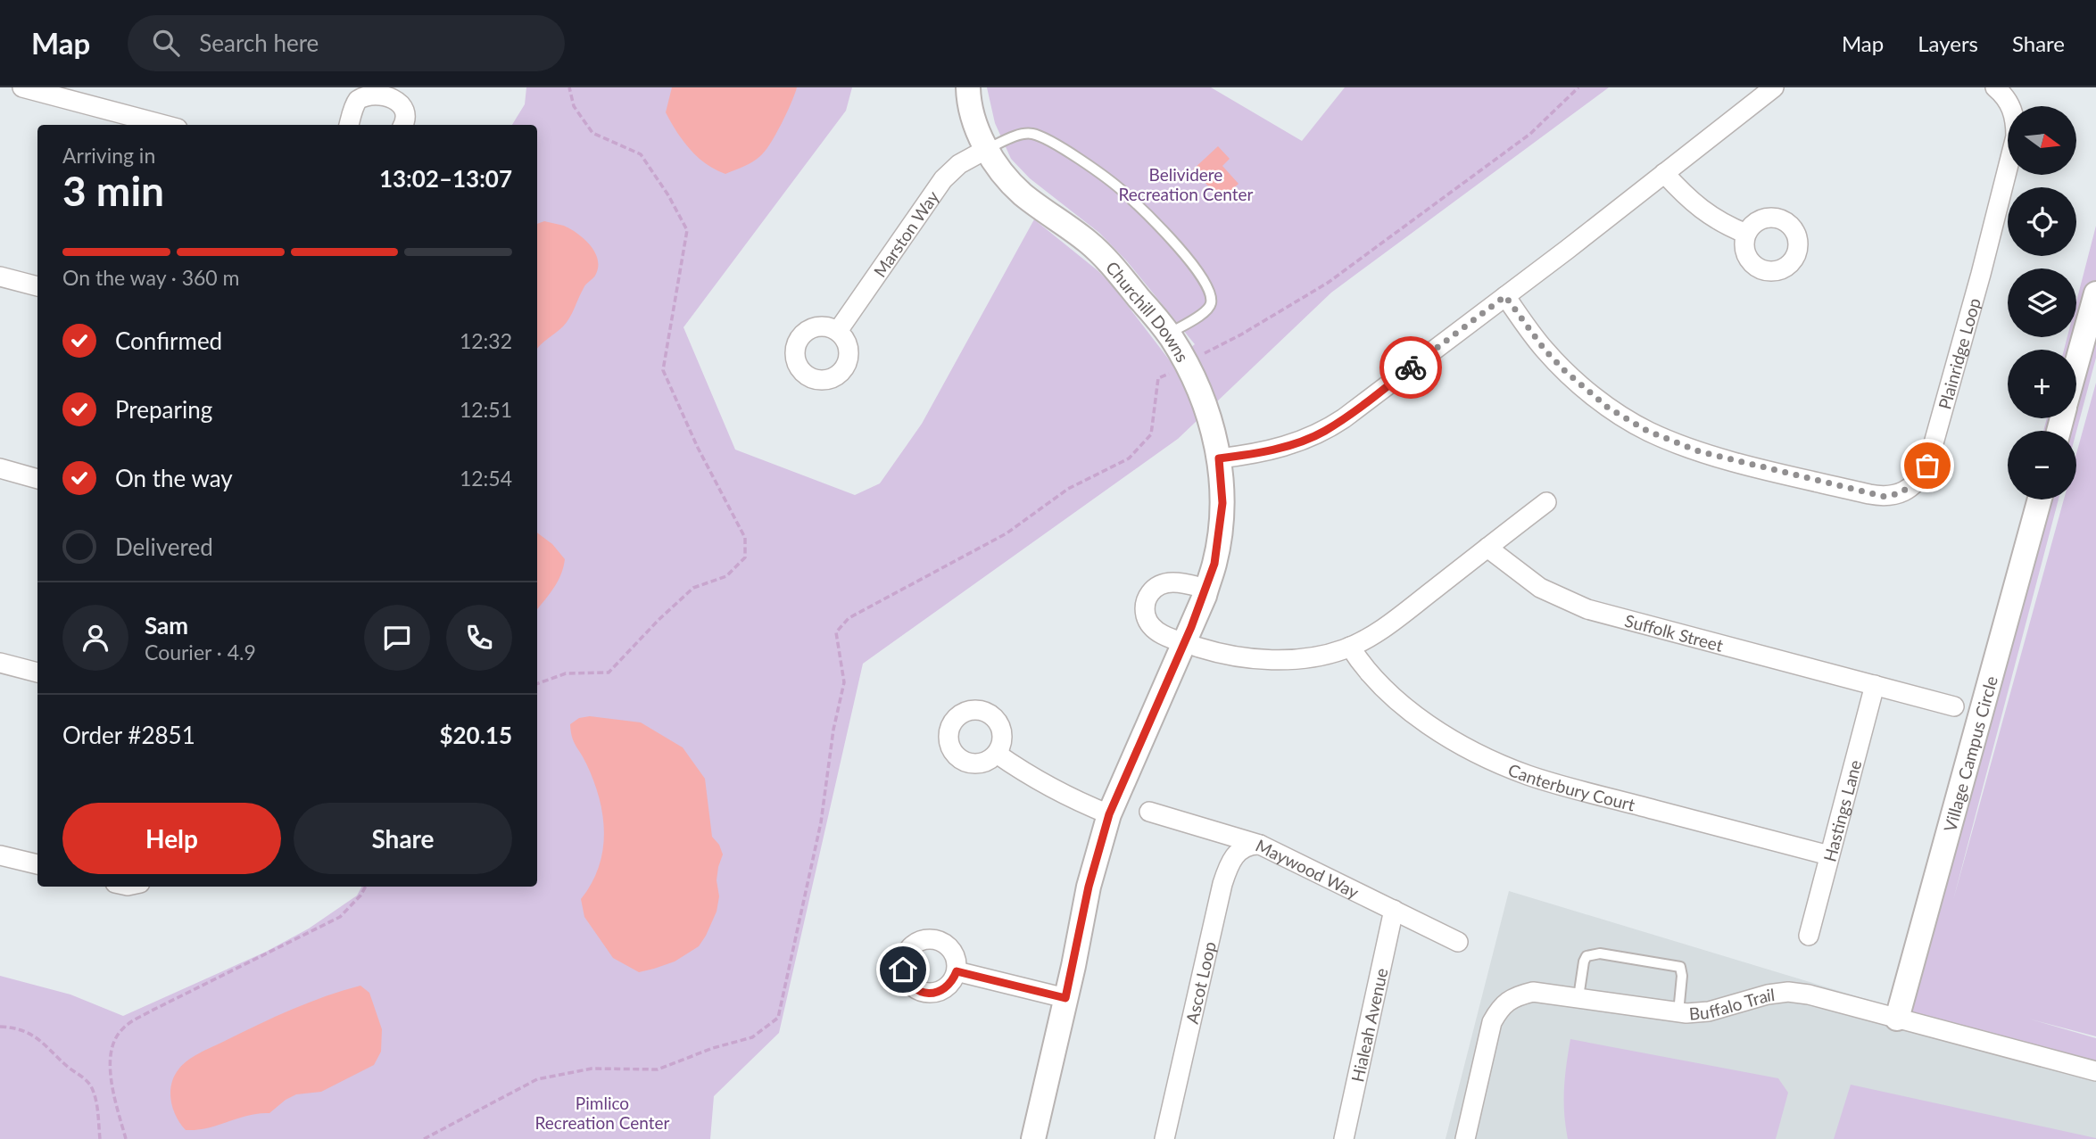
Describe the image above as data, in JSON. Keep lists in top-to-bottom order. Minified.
{"streets":{"street":["Marston Way","Churchill Downs","Plainridge Loop","Suffolk Street","Village Campus Circle","Canterbury Court","Hastings Lane","Maywood Way","Ascot Loop","Buffalo Trail","Hialeah Avenue"]},"crossings":[["Marston Way","Churchill Downs"],["Suffolk Street","Hastings Lane"],["Village Campus Circle","Buffalo Trail"],["Canterbury Court","Hastings Lane"],["Maywood Way","Ascot Loop"],["Maywood Way","Hialeah Avenue"]],"parks":["Belividere Recreation Center","Pimlico Recreation Center"],"north":"right","page":{"header":"Map","search":"Search here","nav":["Map","Layers","Share"],"map_buttons":["+","−"],"heading":["3 min","Arriving in","13:02–13:07"],"panel":["Sam","Courier · 4.9","Order #2851","$20.15"],"bar":"On the way · 360 m","list":[["Confirmed","12:32"],["Preparing","12:51"],["On the way","12:54"],"Delivered"],"buttons":["Help","Share"]}}
